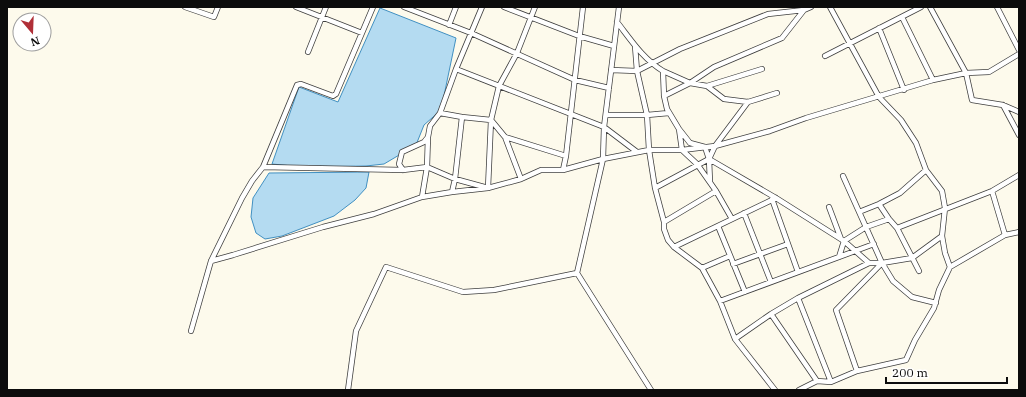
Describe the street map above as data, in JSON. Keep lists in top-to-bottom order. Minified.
{"scale_bar":"200 m","north":"bottom"}
